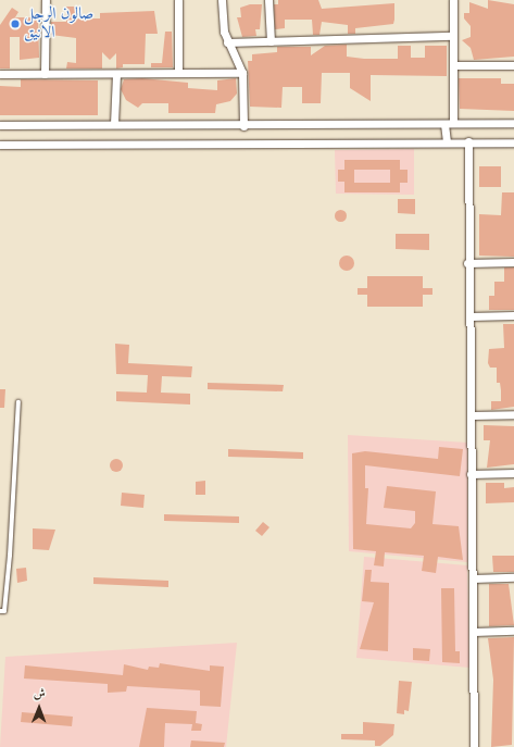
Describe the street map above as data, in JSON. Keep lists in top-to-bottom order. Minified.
{"places":["صالون الرجل الانيق"],"north":"top"}
